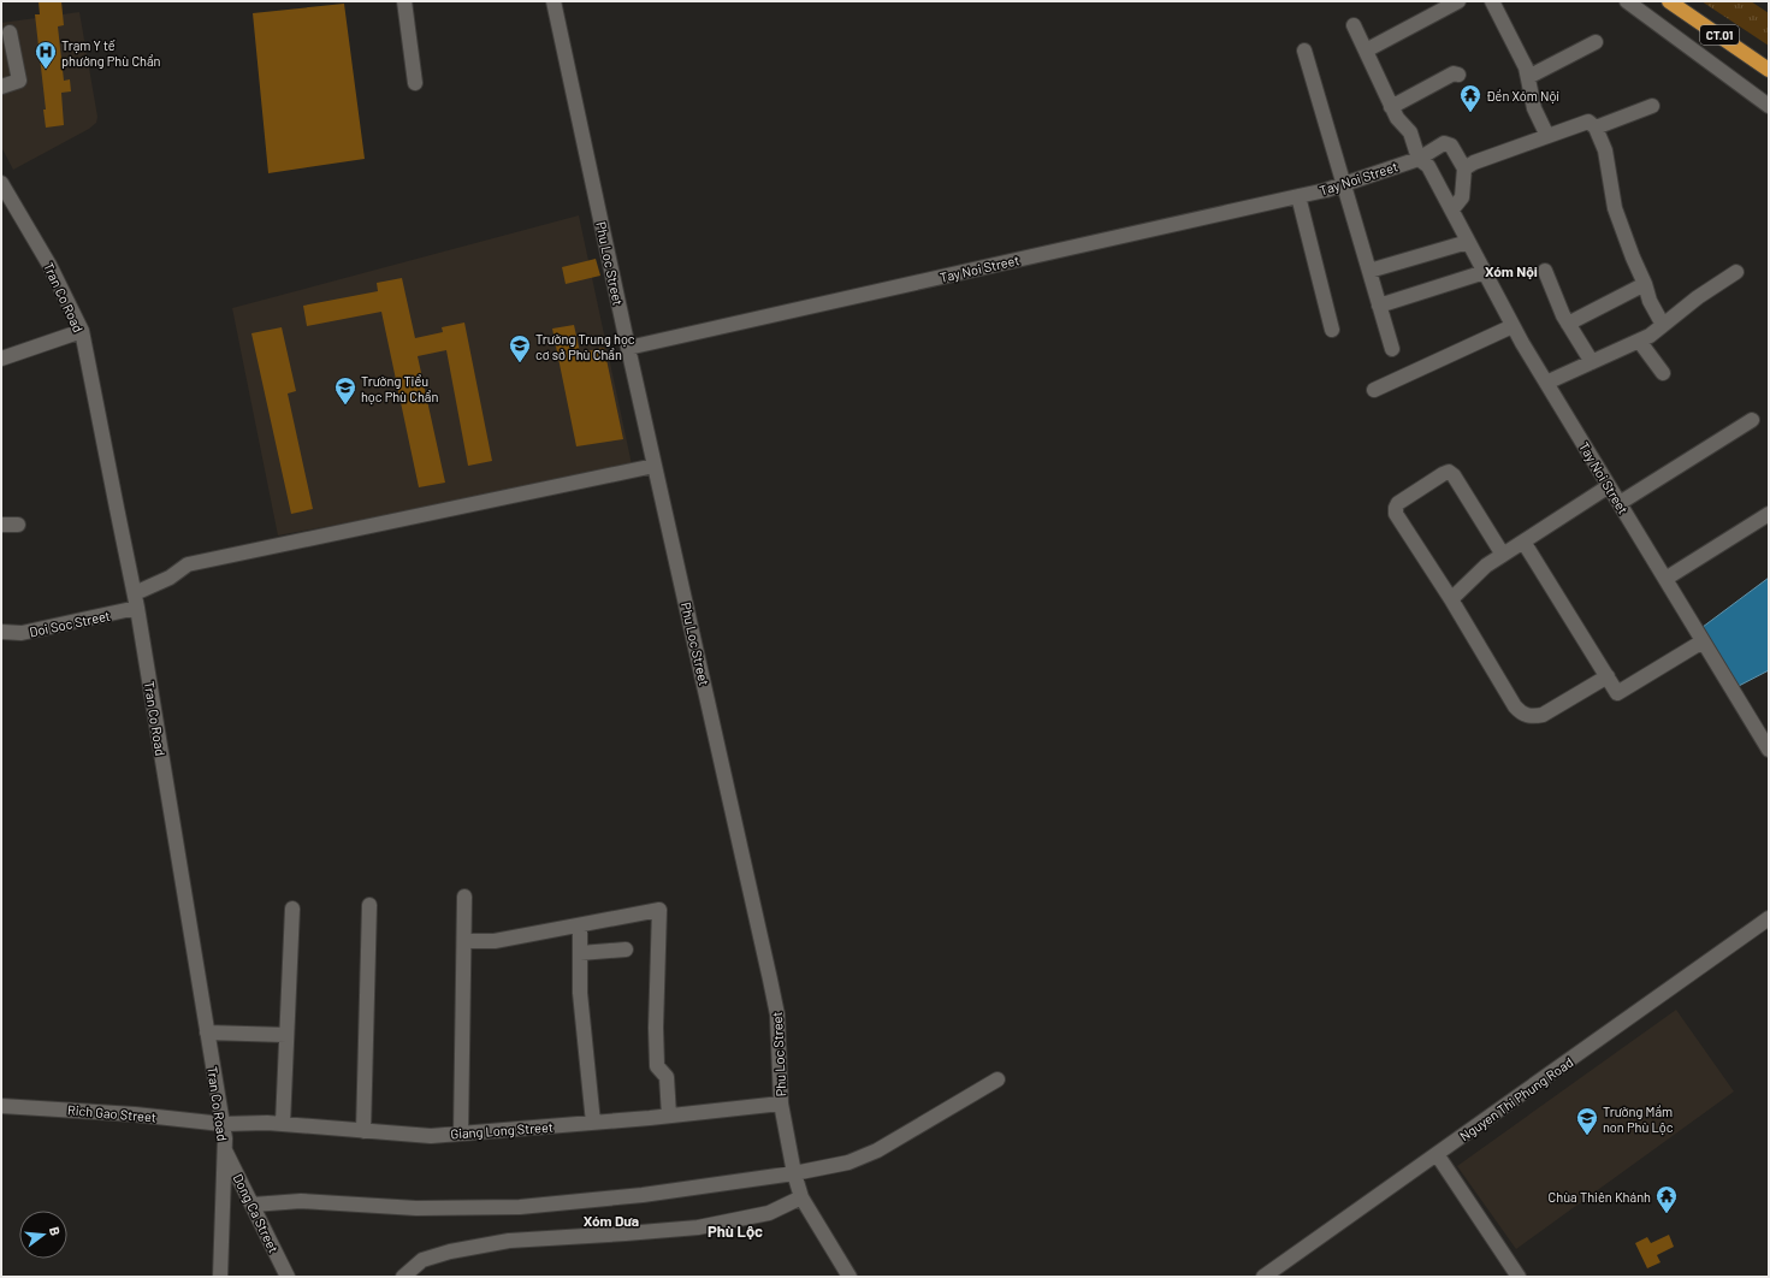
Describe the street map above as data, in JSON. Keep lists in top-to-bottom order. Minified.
{"streets":{"highway":["CT.01"],"street":["Tay Noi Street","Phu Loc Street","Tran Co Road","Doi Soc Street","Nguyen Thi Phung Road","Rich Gao Street","Giang Long Street","Dong Ca Street"]},"crossings":[["Tay Noi Street","Phu Loc Street"],["Phu Loc Street","Giang Long Street"],["Tran Co Road","Doi Soc Street"],["Tran Co Road","Rich Gao Street"],["Tran Co Road","Giang Long Street"],["Tran Co Road","Dong Ca Street"],["Rich Gao Street","Giang Long Street"]],"districts":["Xóm Nội","Xóm Dưa","Phù Lộc"],"places":{"hospital":["Trạm Y tế phường Phù Chẩn"],"temple":["Đền Xóm Nội","Chùa Thiên Khánh"],"school or university":["Trường Trung học cơ sở Phù Chẩn","Trường Tiểu học Phù Chẩn","Trường Mầm non Phù Lộc"]},"north":"right"}
